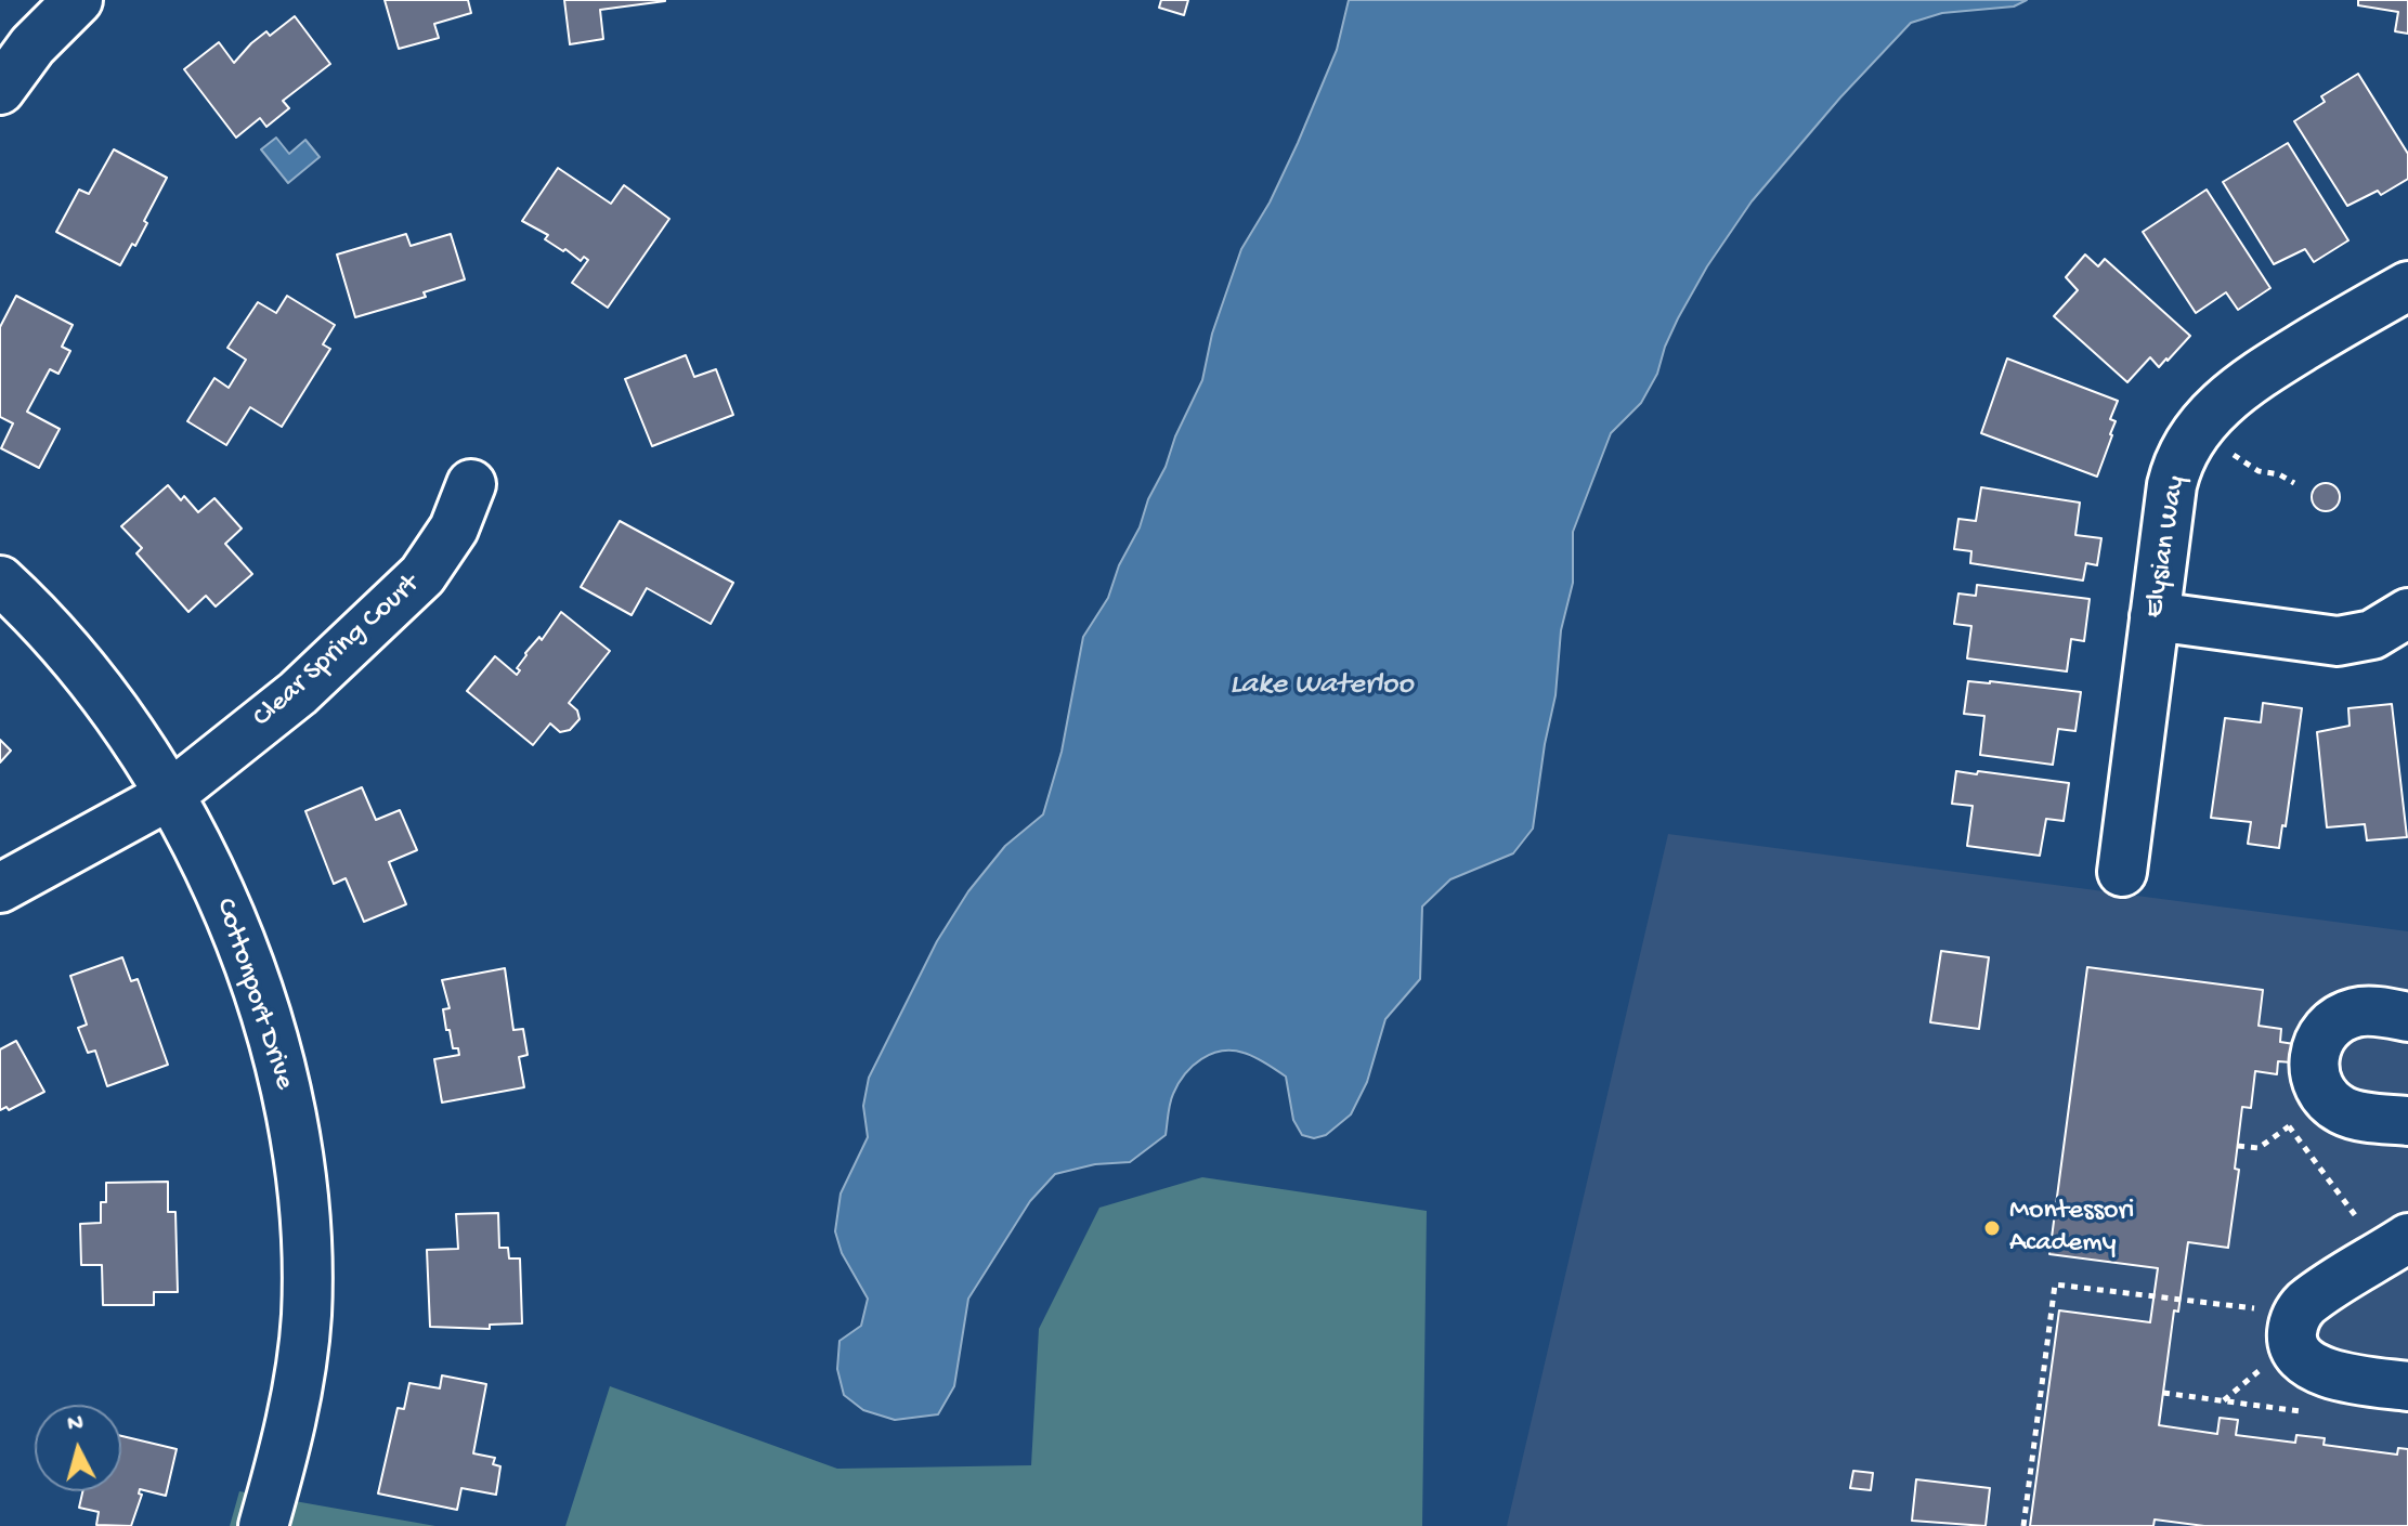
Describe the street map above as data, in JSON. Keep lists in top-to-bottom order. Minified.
{"streets":{"street":["Elysian Way","Clear Spring Court","Cottonport Drive"]},"crossings":[["Clear Spring Court","Cottonport Drive"]],"water":["Lake Waterloo"],"places":["Montessori Academy"],"north":"top"}
